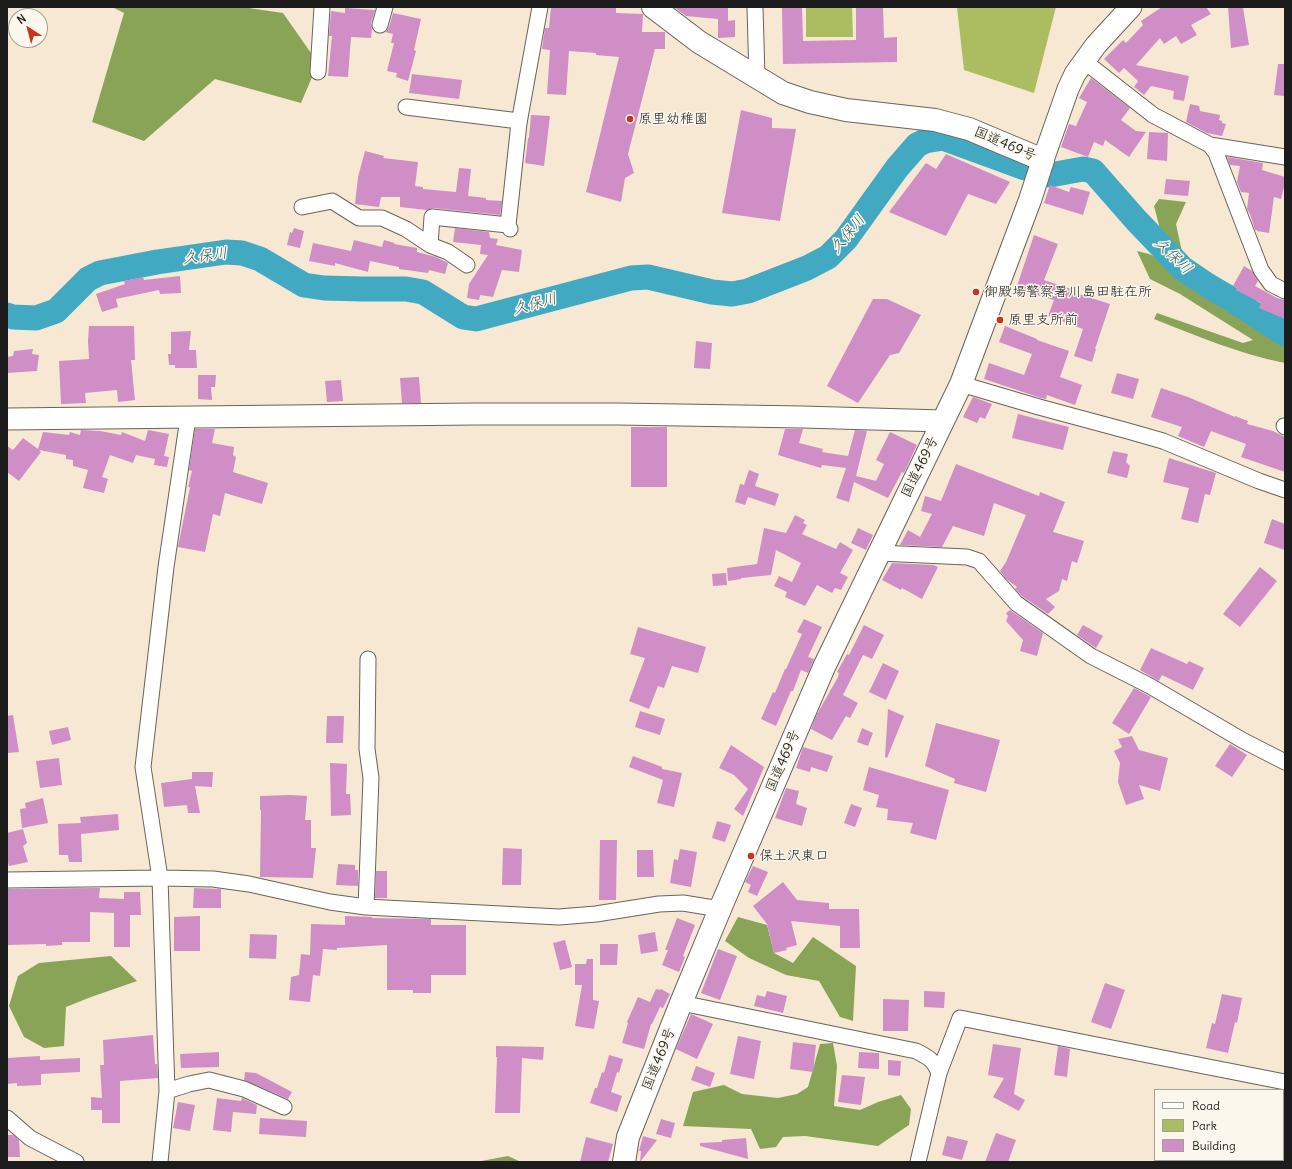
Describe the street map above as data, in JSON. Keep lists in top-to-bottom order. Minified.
{"streets":{"highway":["国道469号"]},"water":["久保川"],"places":["原里幼稚園","御殿場警察署川島田駐在所","原里支所前","保土沢東口"],"legend":["Road","Park","Building"],"north":"top left"}
